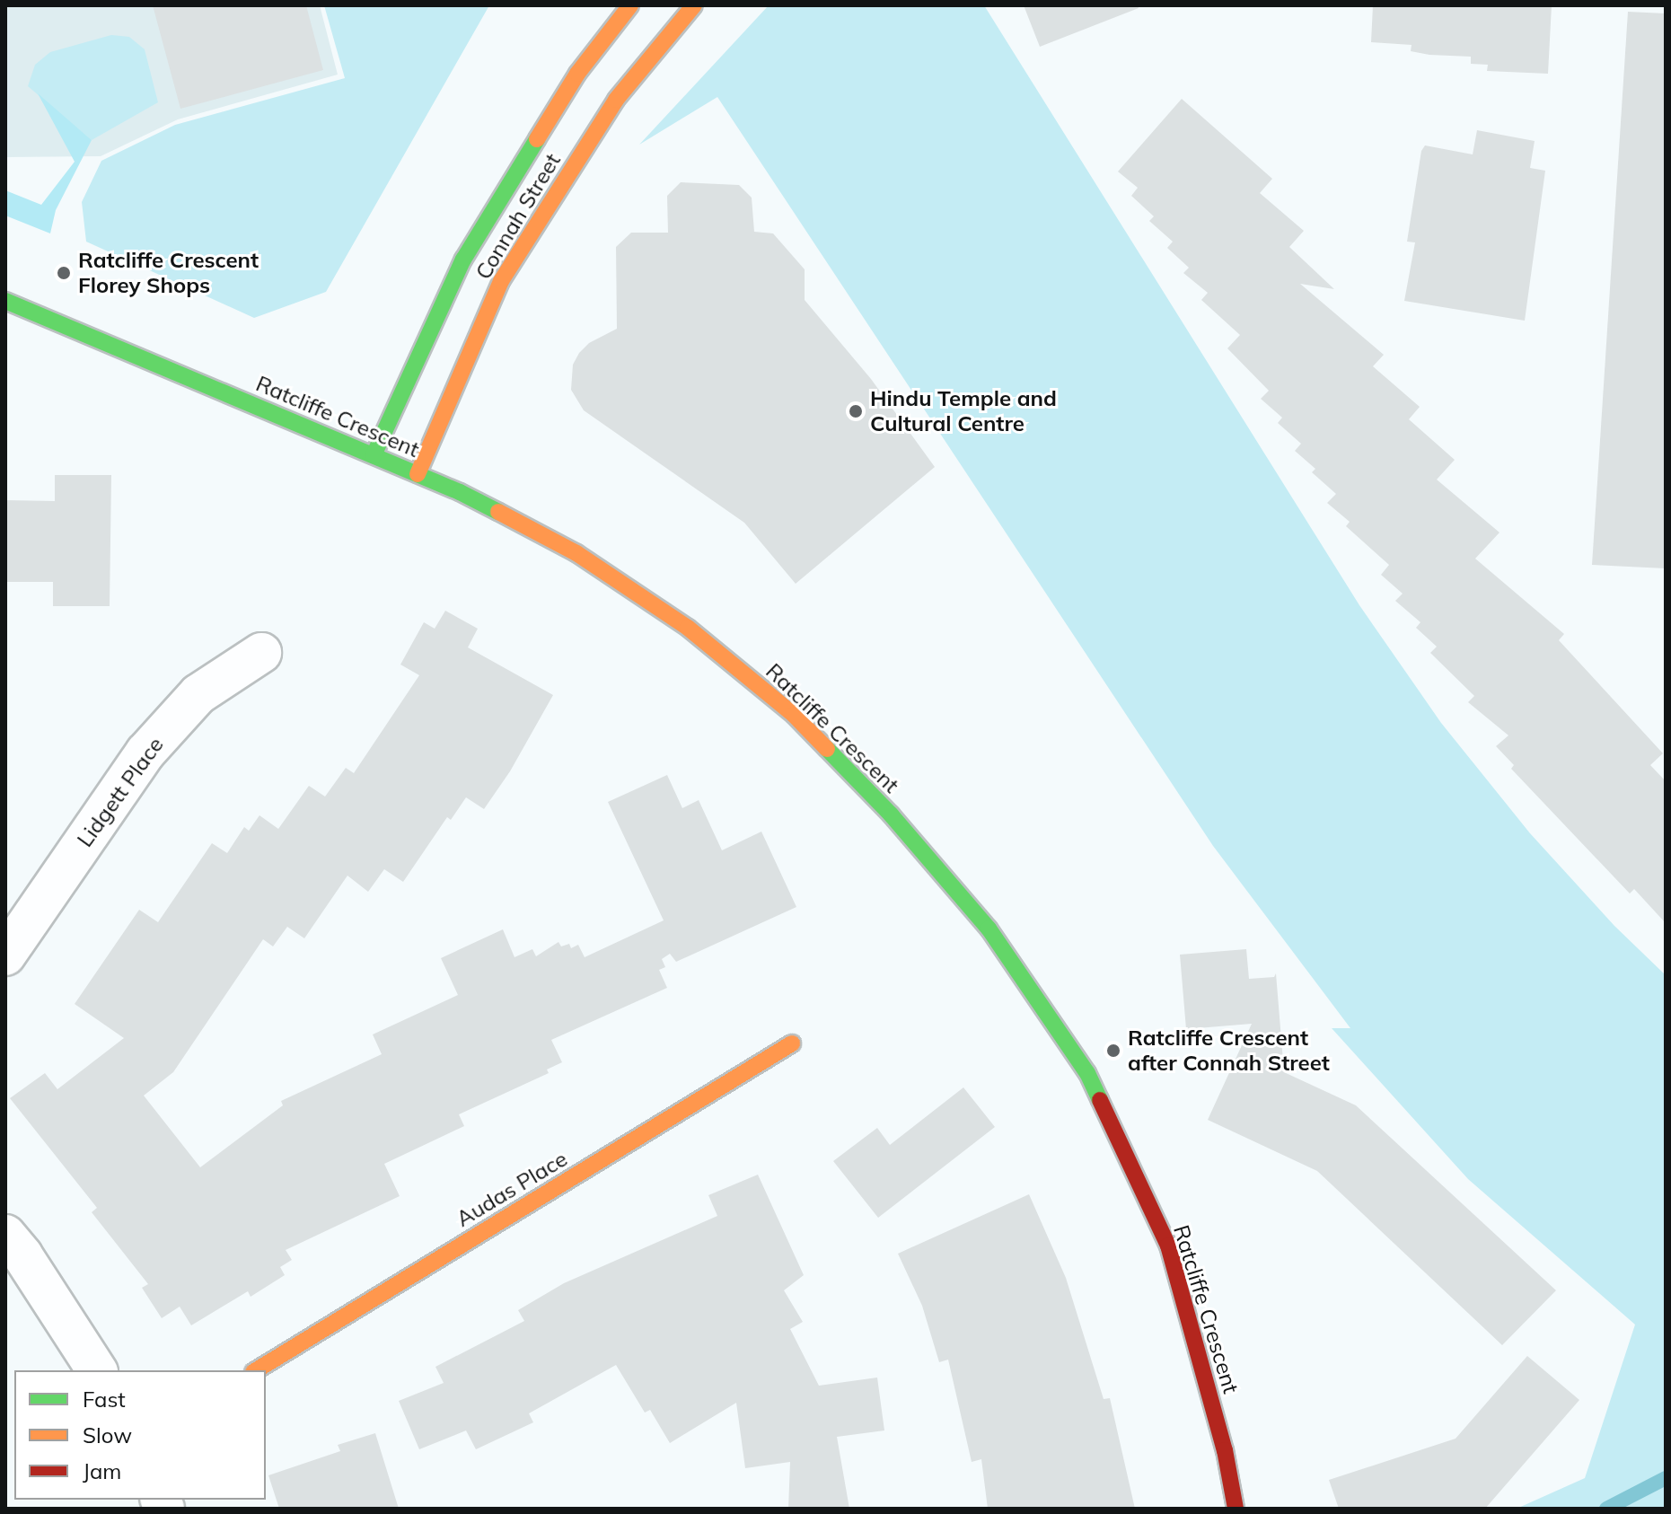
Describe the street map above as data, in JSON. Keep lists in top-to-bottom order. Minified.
{"streets":{"street":["Connah Street","Ratcliffe Crescent","Lidgett Place","Audas Place"]},"crossings":[["Connah Street","Ratcliffe Crescent"]],"places":["Ratcliffe Crescent Florey Shops","Hindu Temple and Cultural Centre","Ratcliffe Crescent after Connah Street"],"legend":["Fast","Slow","Jam"]}
